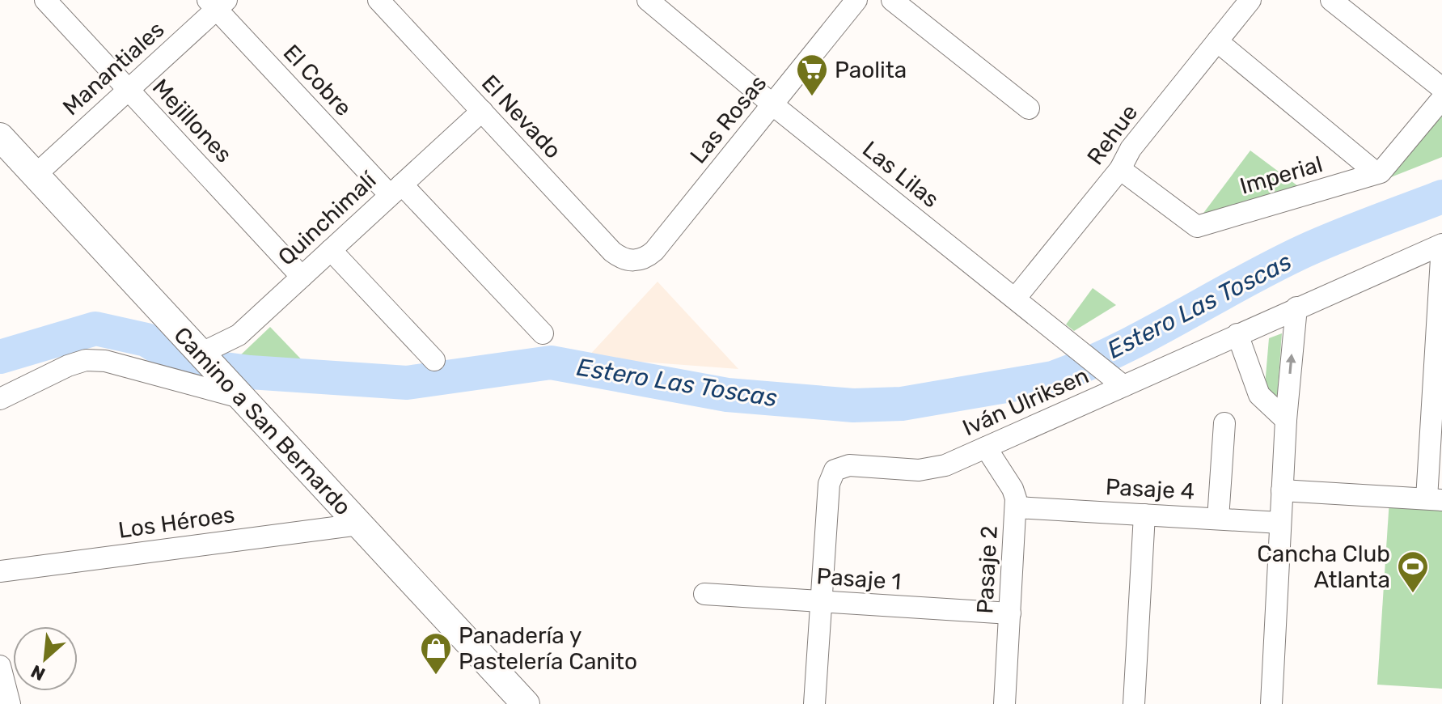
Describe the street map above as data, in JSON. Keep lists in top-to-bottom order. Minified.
{"streets":{"street":["Manantiales","El Cobre","El Nevado","Las Rosas","Mejillones","Rehue","Las Lilas","Imperial","Quinchimalí","Iván Ulriksen","Camino a San Bernardo","Pasaje 4","Los Héroes","Pasaje 2","Pasaje 1"]},"crossings":[["Manantiales","El Cobre"],["Manantiales","Mejillones"],["Manantiales","Camino a San Bernardo"],["El Cobre","Quinchimalí"],["El Nevado","Las Rosas"],["El Nevado","Quinchimalí"],["Las Rosas","Las Lilas"],["Mejillones","Quinchimalí"],["Rehue","Las Lilas"],["Rehue","Imperial"],["Las Lilas","Iván Ulriksen"],["Quinchimalí","Camino a San Bernardo"],["Iván Ulriksen","Pasaje 2"],["Iván Ulriksen","Pasaje 1"],["Camino a San Bernardo","Los Héroes"],["Pasaje 4","Pasaje 2"],["Pasaje 2","Pasaje 1"]],"water":["Estero Las Toscas"],"places":{"supermarket":["Paolita"],"sports":["Cancha Club Atlanta"],"shop":["Panadería y Pastelería Canito"]},"north":"bottom left"}
